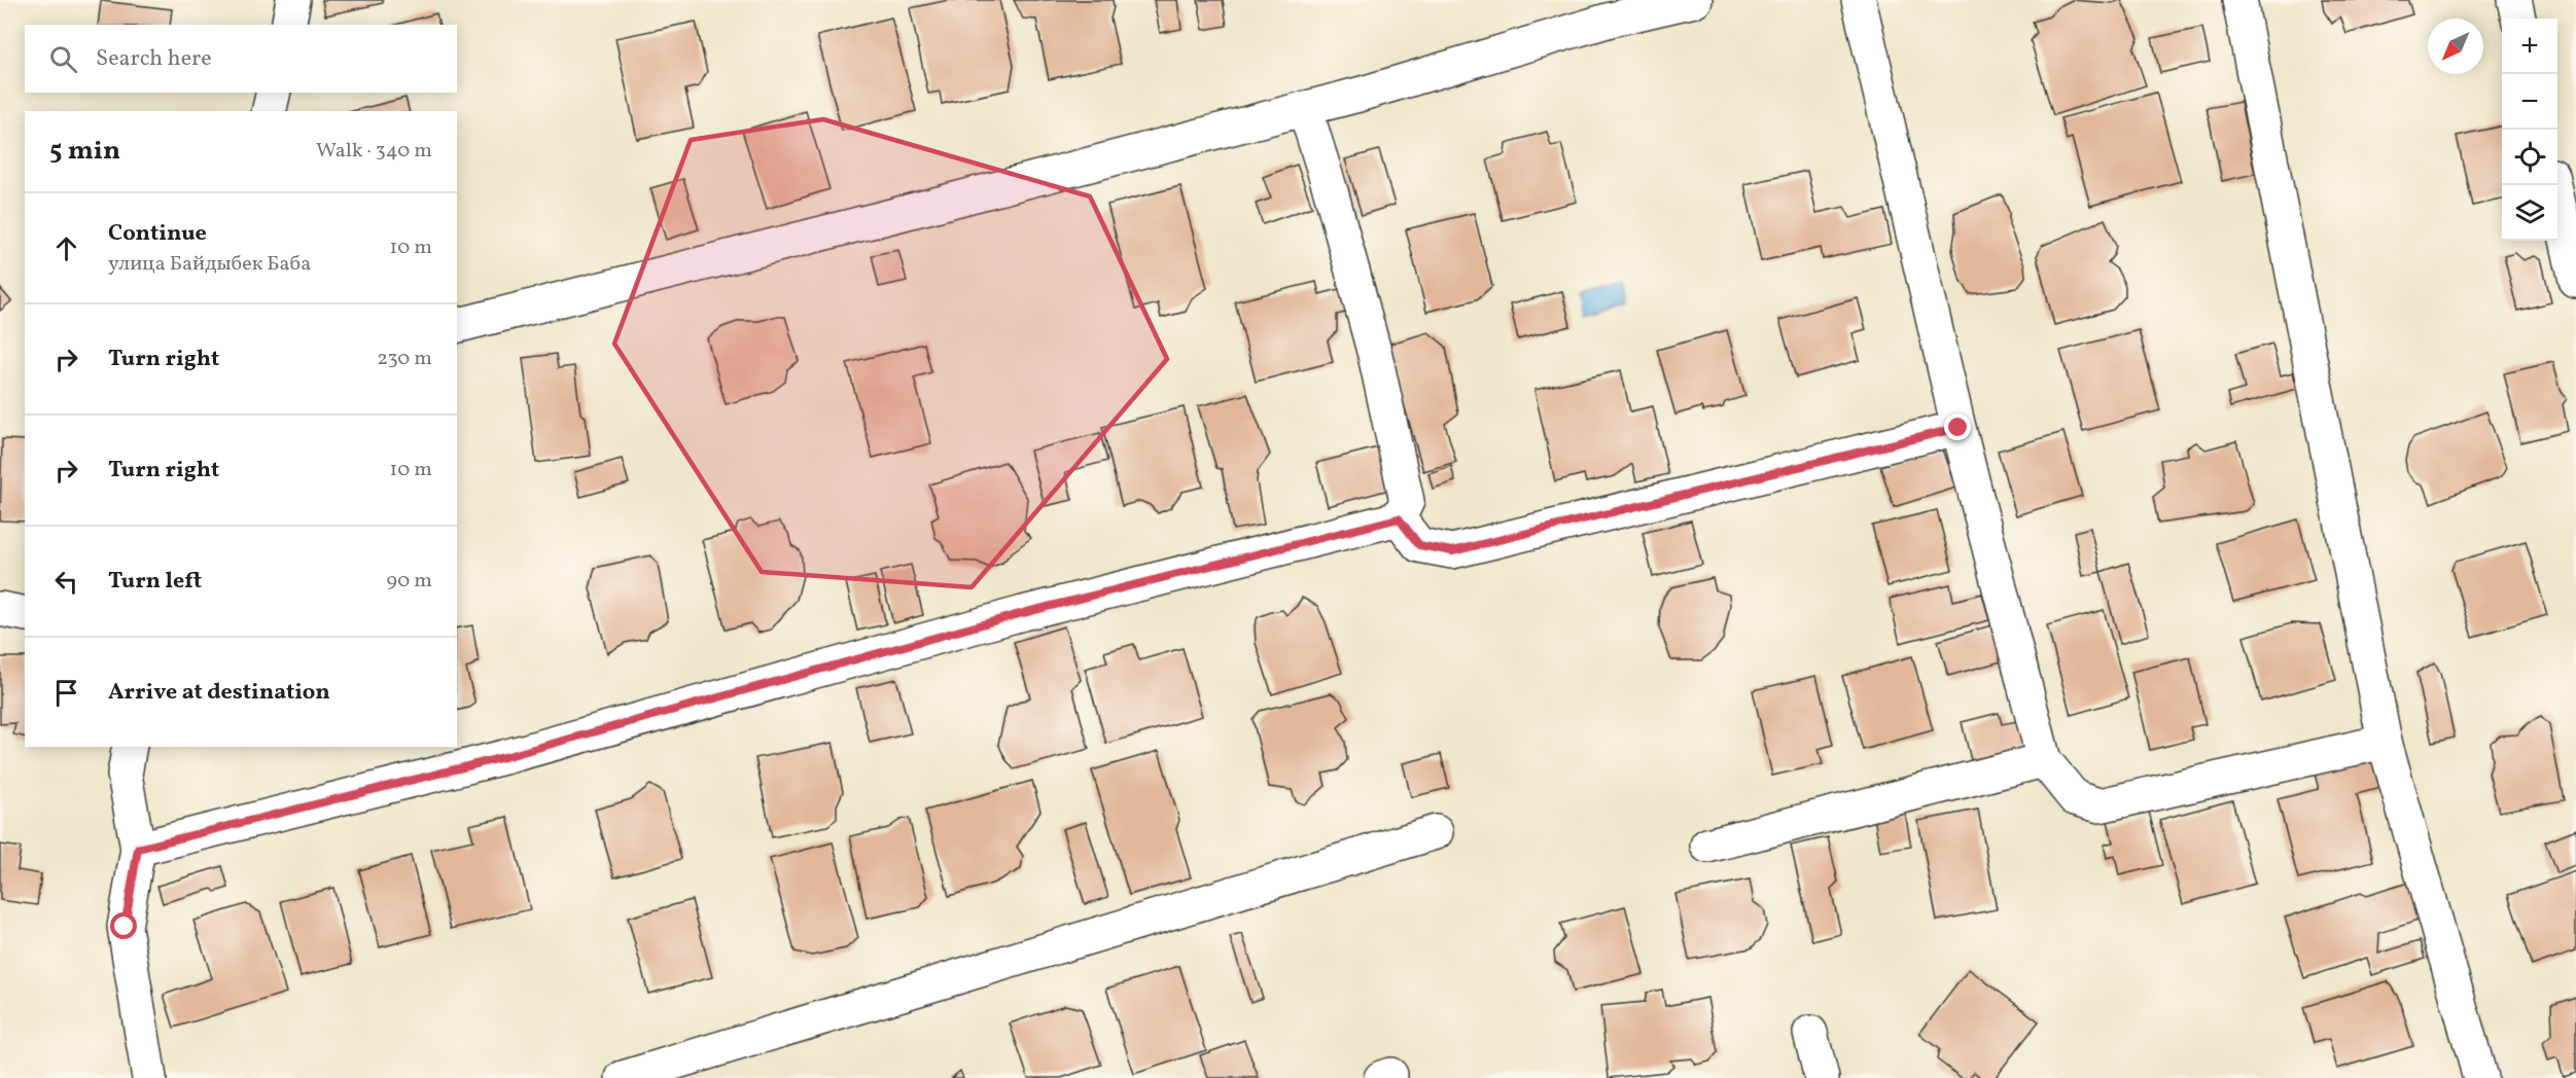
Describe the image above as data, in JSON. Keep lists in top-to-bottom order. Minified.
{"north":"bottom left","page":{"map_buttons":["+","−"],"search":"Search here","heading":["5 min","Walk · 340 m"],"list":[["Continue","улица Байдыбек Баба","10 m"],["Turn right","230 m"],["Turn right","10 m"],["Turn left","90 m"],"Arrive at destination"]}}
